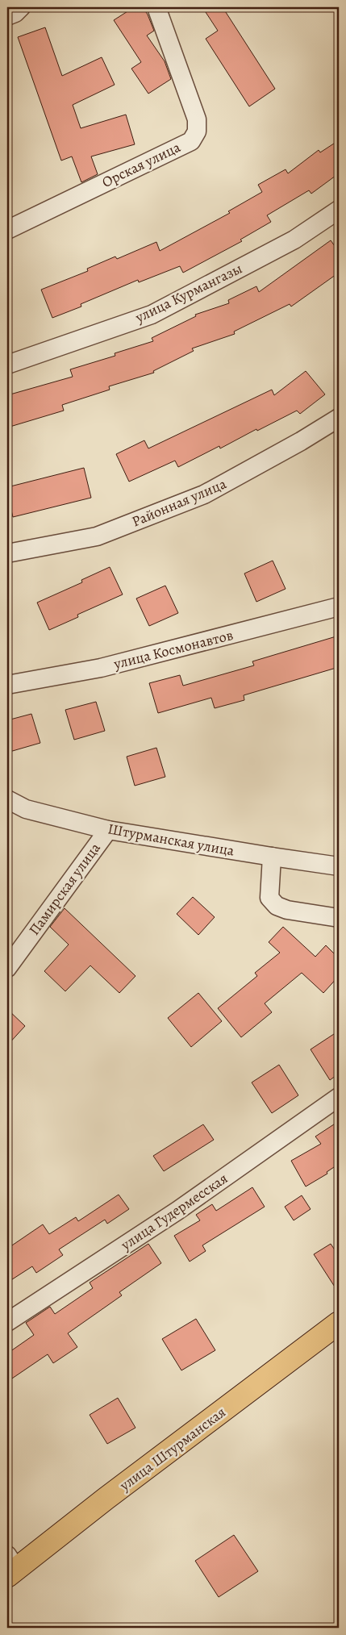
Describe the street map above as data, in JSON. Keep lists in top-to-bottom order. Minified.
{"streets":{"main road":["улица Штурманская"],"street":["Орская улица","улица Курмангазы","Районная улица","улица Космонавтов","Штурманская улица","Памирская улица","улица Гудермесская"]},"crossings":[["Штурманская улица","Памирская улица"]]}
